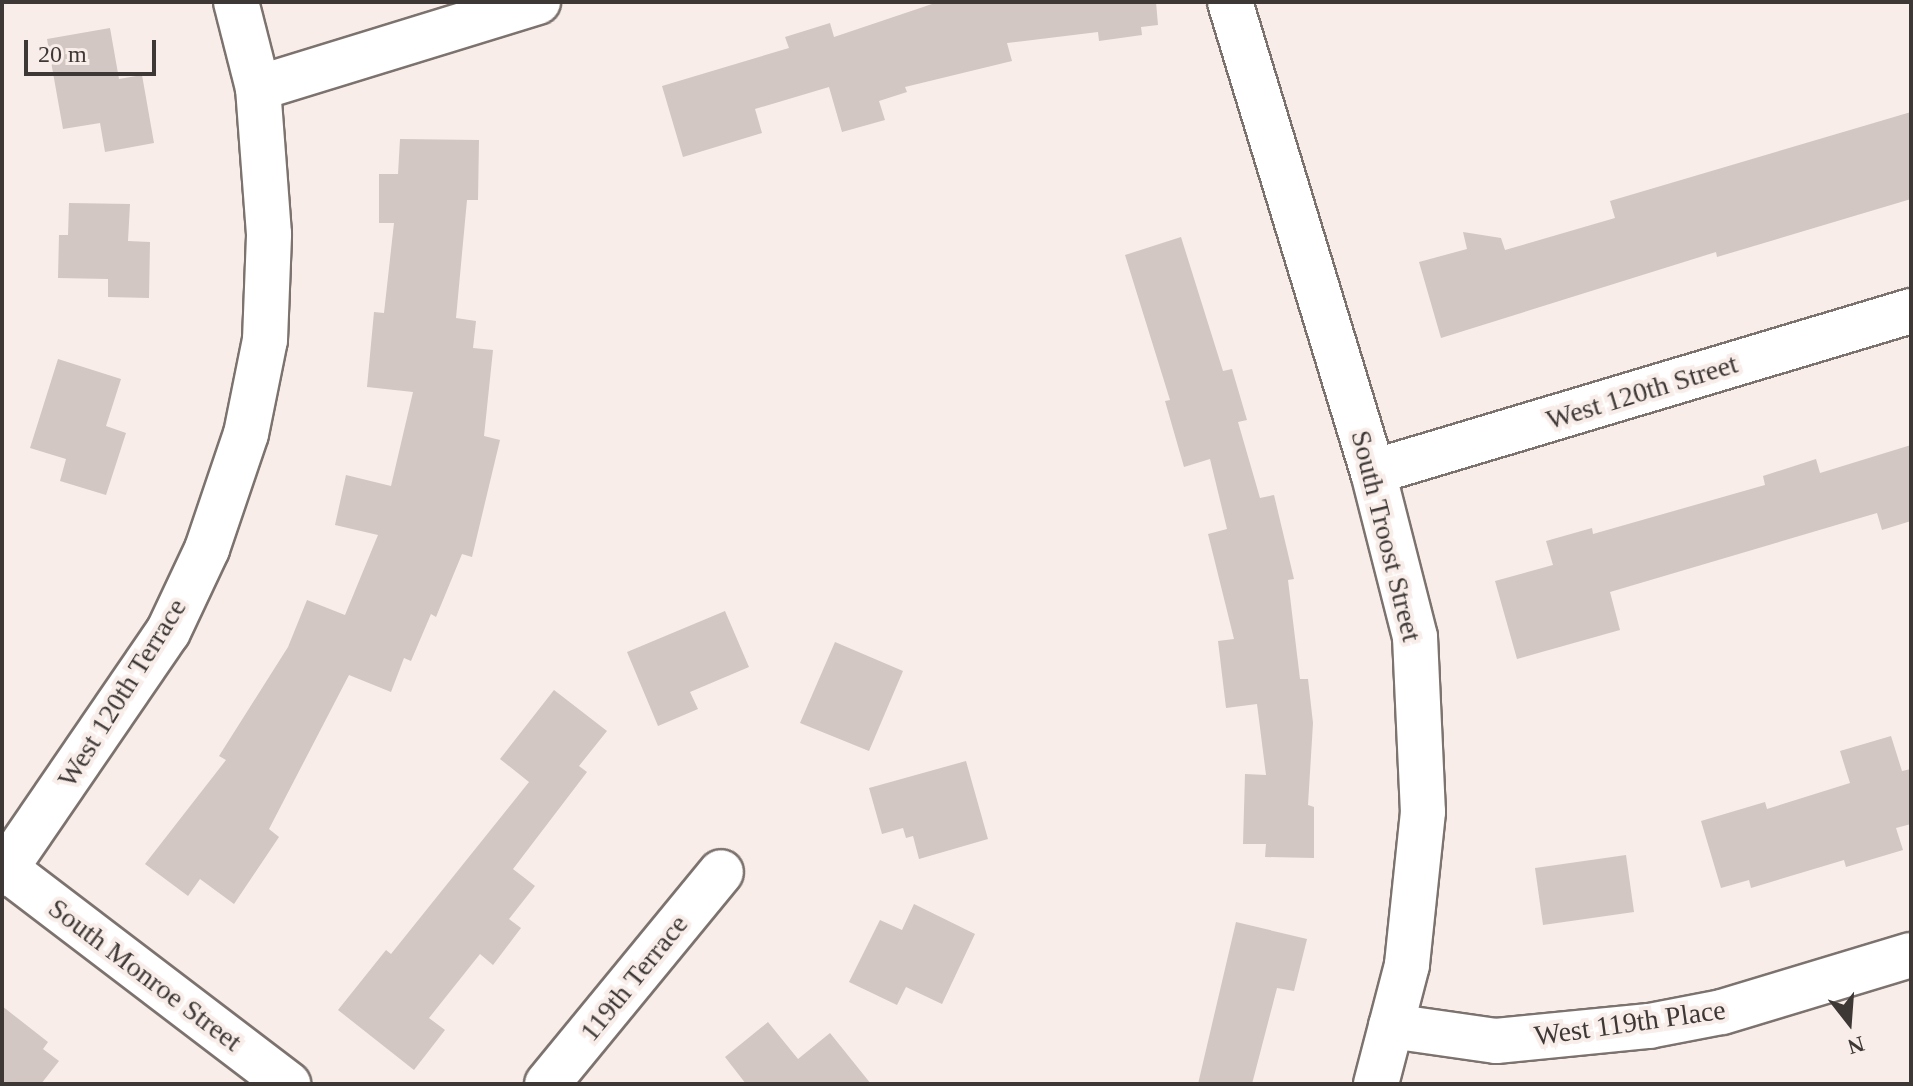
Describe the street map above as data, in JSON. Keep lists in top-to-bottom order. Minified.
{"streets":{"street":["West 120th Street","South Troost Street","West 120th Terrace","South Monroe Street","119th Terrace","West 119th Place"]},"crossings":[["West 120th Street","South Troost Street"],["South Troost Street","West 119th Place"],["West 120th Terrace","South Monroe Street"]],"scale_bar":"20 m","north":"bottom"}
